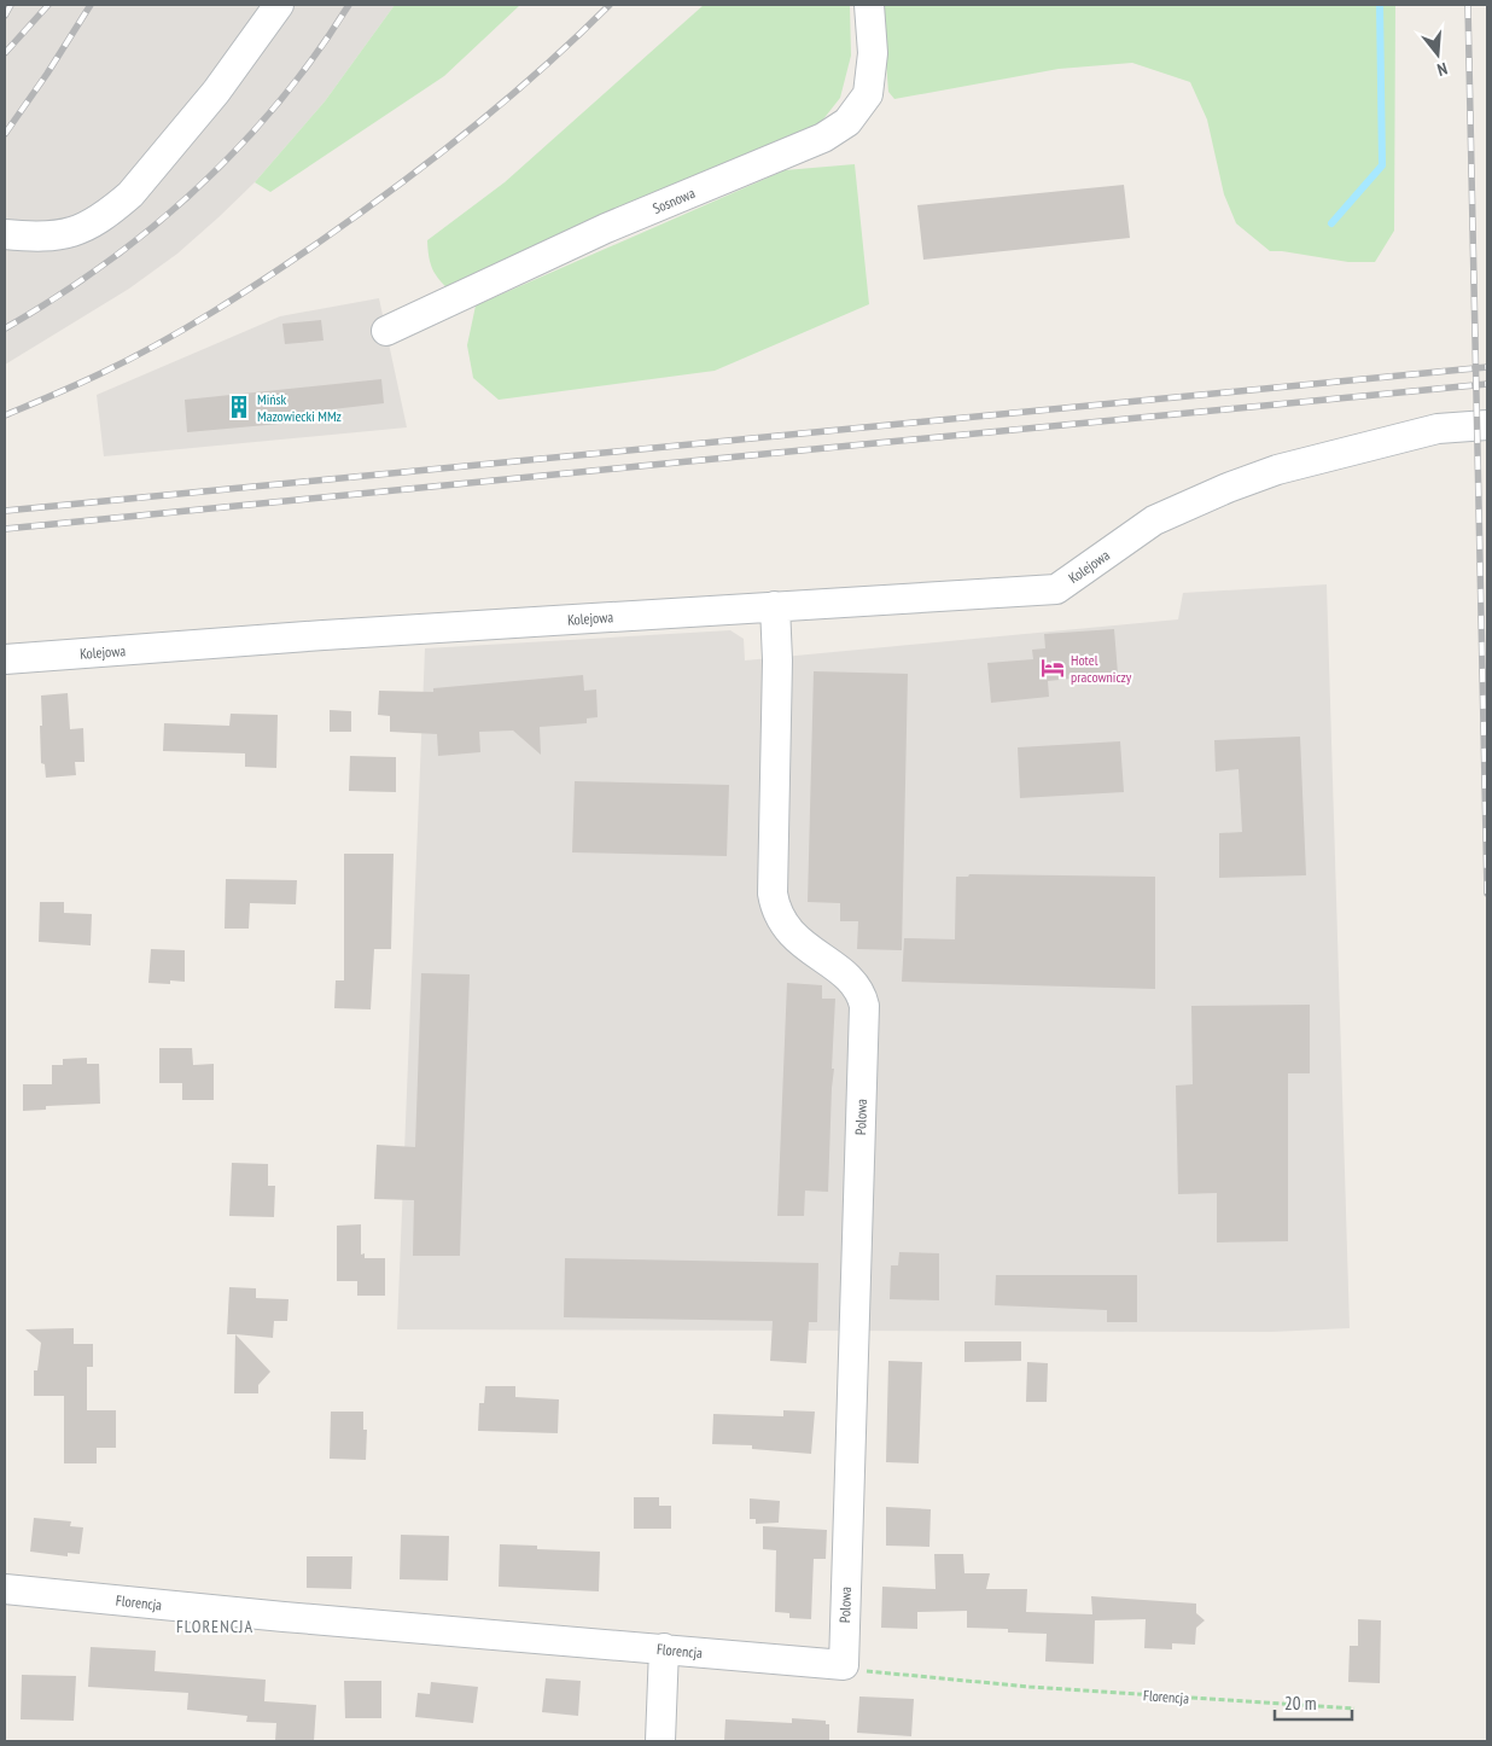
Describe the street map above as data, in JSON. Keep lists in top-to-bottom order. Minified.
{"streets":{"street":["Sosnowa","Kolejowa","Polowa","Florencja"]},"crossings":[["Kolejowa","Polowa"],["Polowa","Florencja"]],"districts":["FLORENCJA"],"places":{"building":["Mińsk Mazowiecki MMz"],"hotel":["Hotel pracowniczy"]},"scale_bar":"20 m","north":"bottom"}
